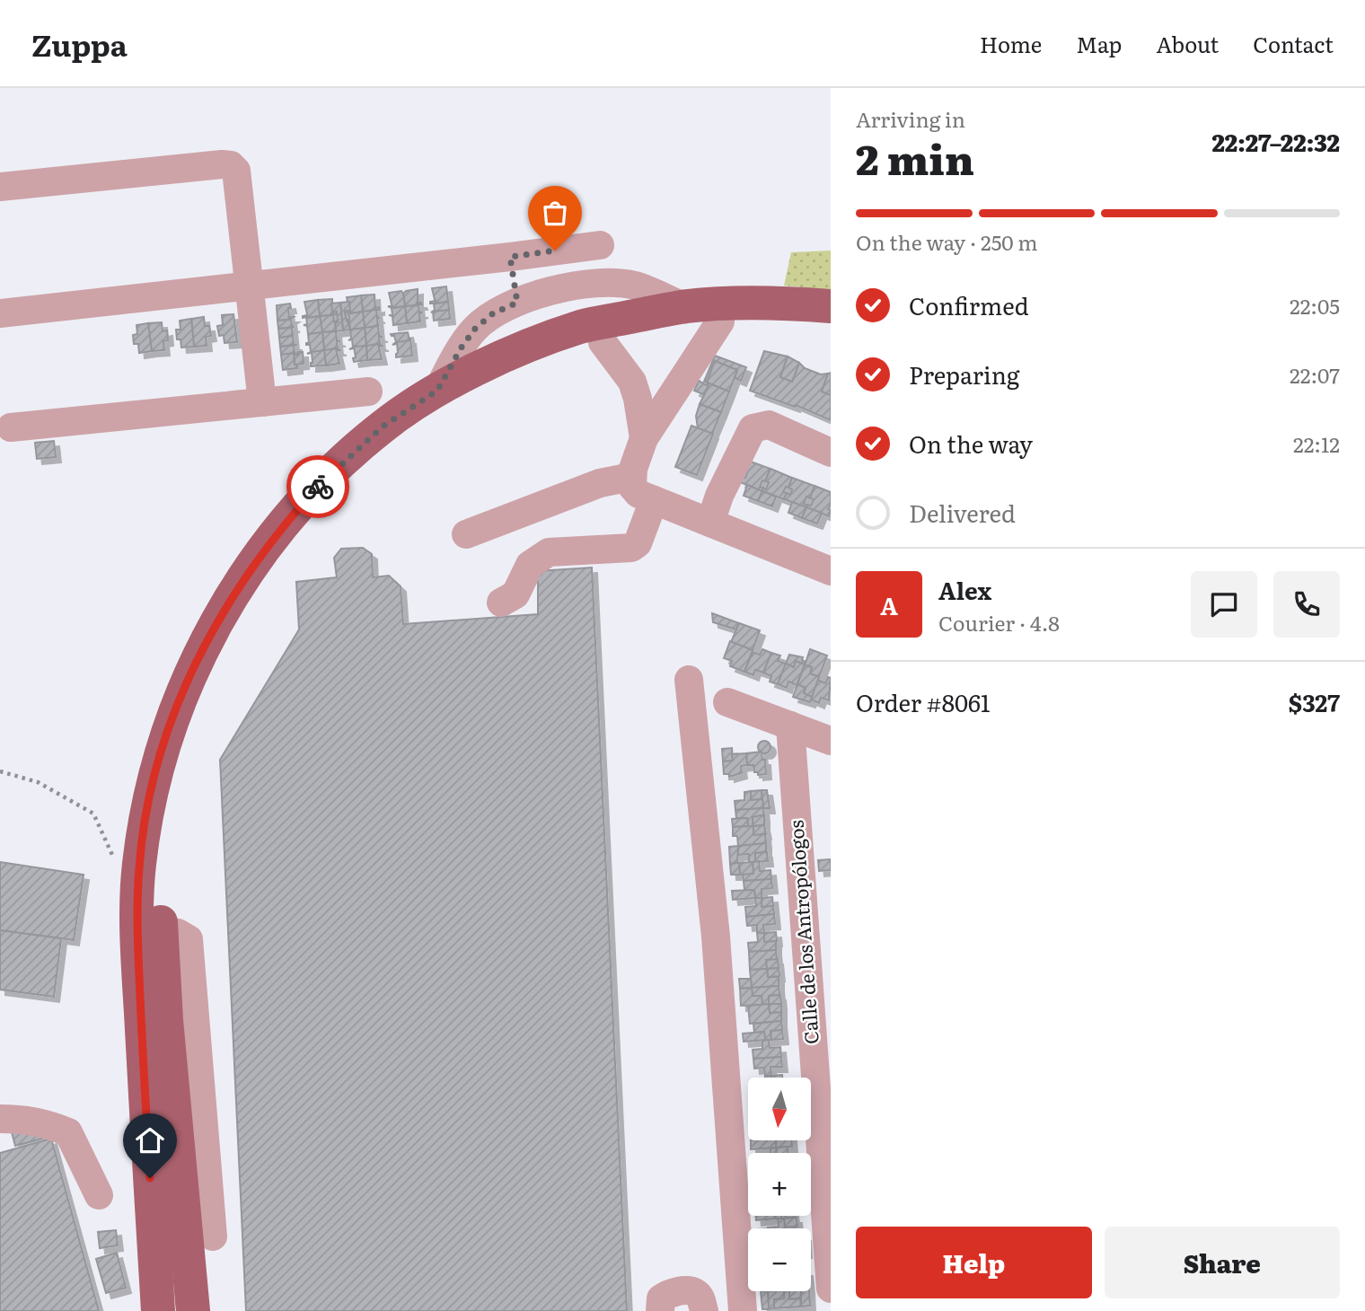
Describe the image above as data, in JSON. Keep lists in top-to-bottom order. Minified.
{"streets":{"street":["Calle de los Antropólogos"]},"north":"bottom","page":{"header":"Zuppa","nav":["Home","Map","About","Contact"],"heading":["2 min","Arriving in","22:27–22:32"],"panel":["Alex","Courier · 4.8","Order #8061","$327"],"bar":"On the way · 250 m","list":[["Confirmed","22:05"],["Preparing","22:07"],["On the way","22:12"],"Delivered"],"round":"A","map_buttons":["+","−"],"buttons":["Help","Share"]}}
